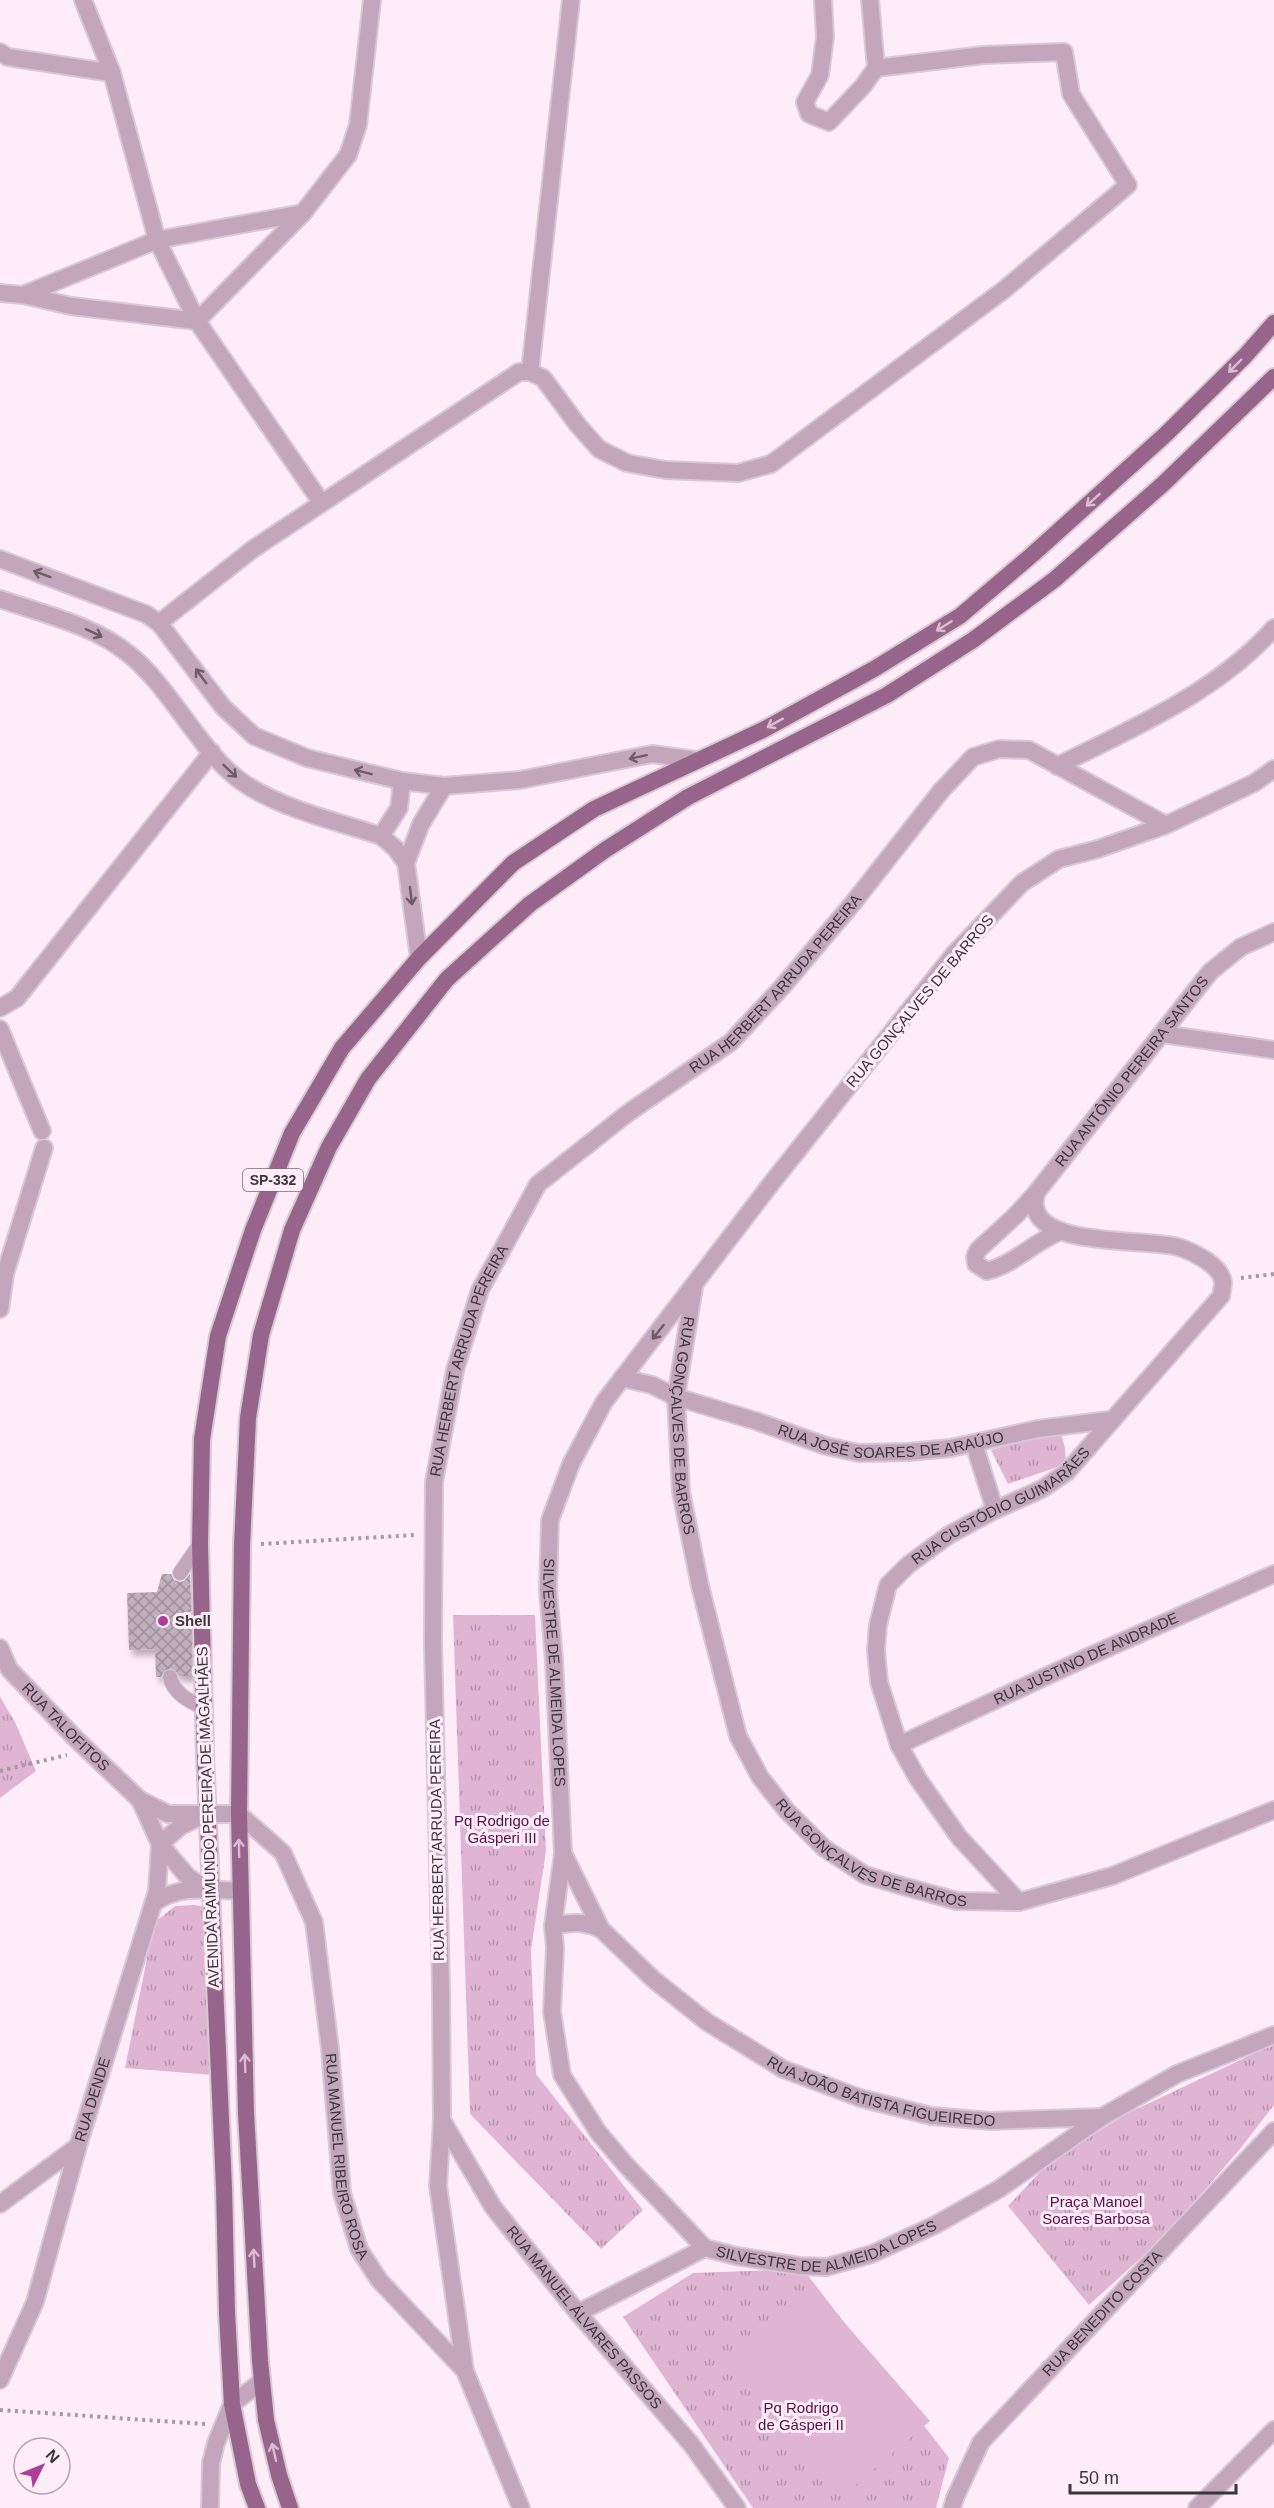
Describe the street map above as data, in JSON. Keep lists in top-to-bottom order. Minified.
{"streets":{"main road":["SP-332","AVENIDA RAIMUNDO PEREIRA DE MAGALHÃES"],"street":["RUA HERBERT ARRUDA PEREIRA","RUA GONÇALVES DE BARROS","RUA ANTÔNIO PEREIRA SANTOS","RUA JOSÉ SOARES DE ARAÚJO","RUA CUSTÓDIO GUIMARÃES","RUA JUSTINO DE ANDRADE","SILVESTRE DE ALMEIDA LOPES","RUA TALOFITOS","RUA JOÃO BATISTA FIGUEIREDO","RUA DENDE","RUA MANUEL RIBEIRO ROSA","RUA BENEDITO COSTA","RUA MANUEL ÁLVARES PASSOS"]},"crossings":[["RUA HERBERT ARRUDA PEREIRA","RUA GONÇALVES DE BARROS"],["RUA HERBERT ARRUDA PEREIRA","RUA MANUEL RIBEIRO ROSA"],["RUA HERBERT ARRUDA PEREIRA","RUA MANUEL ÁLVARES PASSOS"],["RUA GONÇALVES DE BARROS","RUA JOSÉ SOARES DE ARAÚJO"],["RUA GONÇALVES DE BARROS","RUA CUSTÓDIO GUIMARÃES"],["RUA GONÇALVES DE BARROS","SILVESTRE DE ALMEIDA LOPES"],["RUA JOSÉ SOARES DE ARAÚJO","RUA CUSTÓDIO GUIMARÃES"],["RUA CUSTÓDIO GUIMARÃES","RUA JUSTINO DE ANDRADE"],["SILVESTRE DE ALMEIDA LOPES","RUA JOÃO BATISTA FIGUEIREDO"],["RUA TALOFITOS","AVENIDA RAIMUNDO PEREIRA DE MAGALHÃES"],["RUA TALOFITOS","RUA DENDE"],["AVENIDA RAIMUNDO PEREIRA DE MAGALHÃES","RUA MANUEL RIBEIRO ROSA"]],"parks":["Pq Rodrigo de Gásperi III","Praça Manoel Soares Barbosa","Pq Rodrigo de Gásperi II"],"places":["Shell"],"scale_bar":"50 m","north":"top right"}
